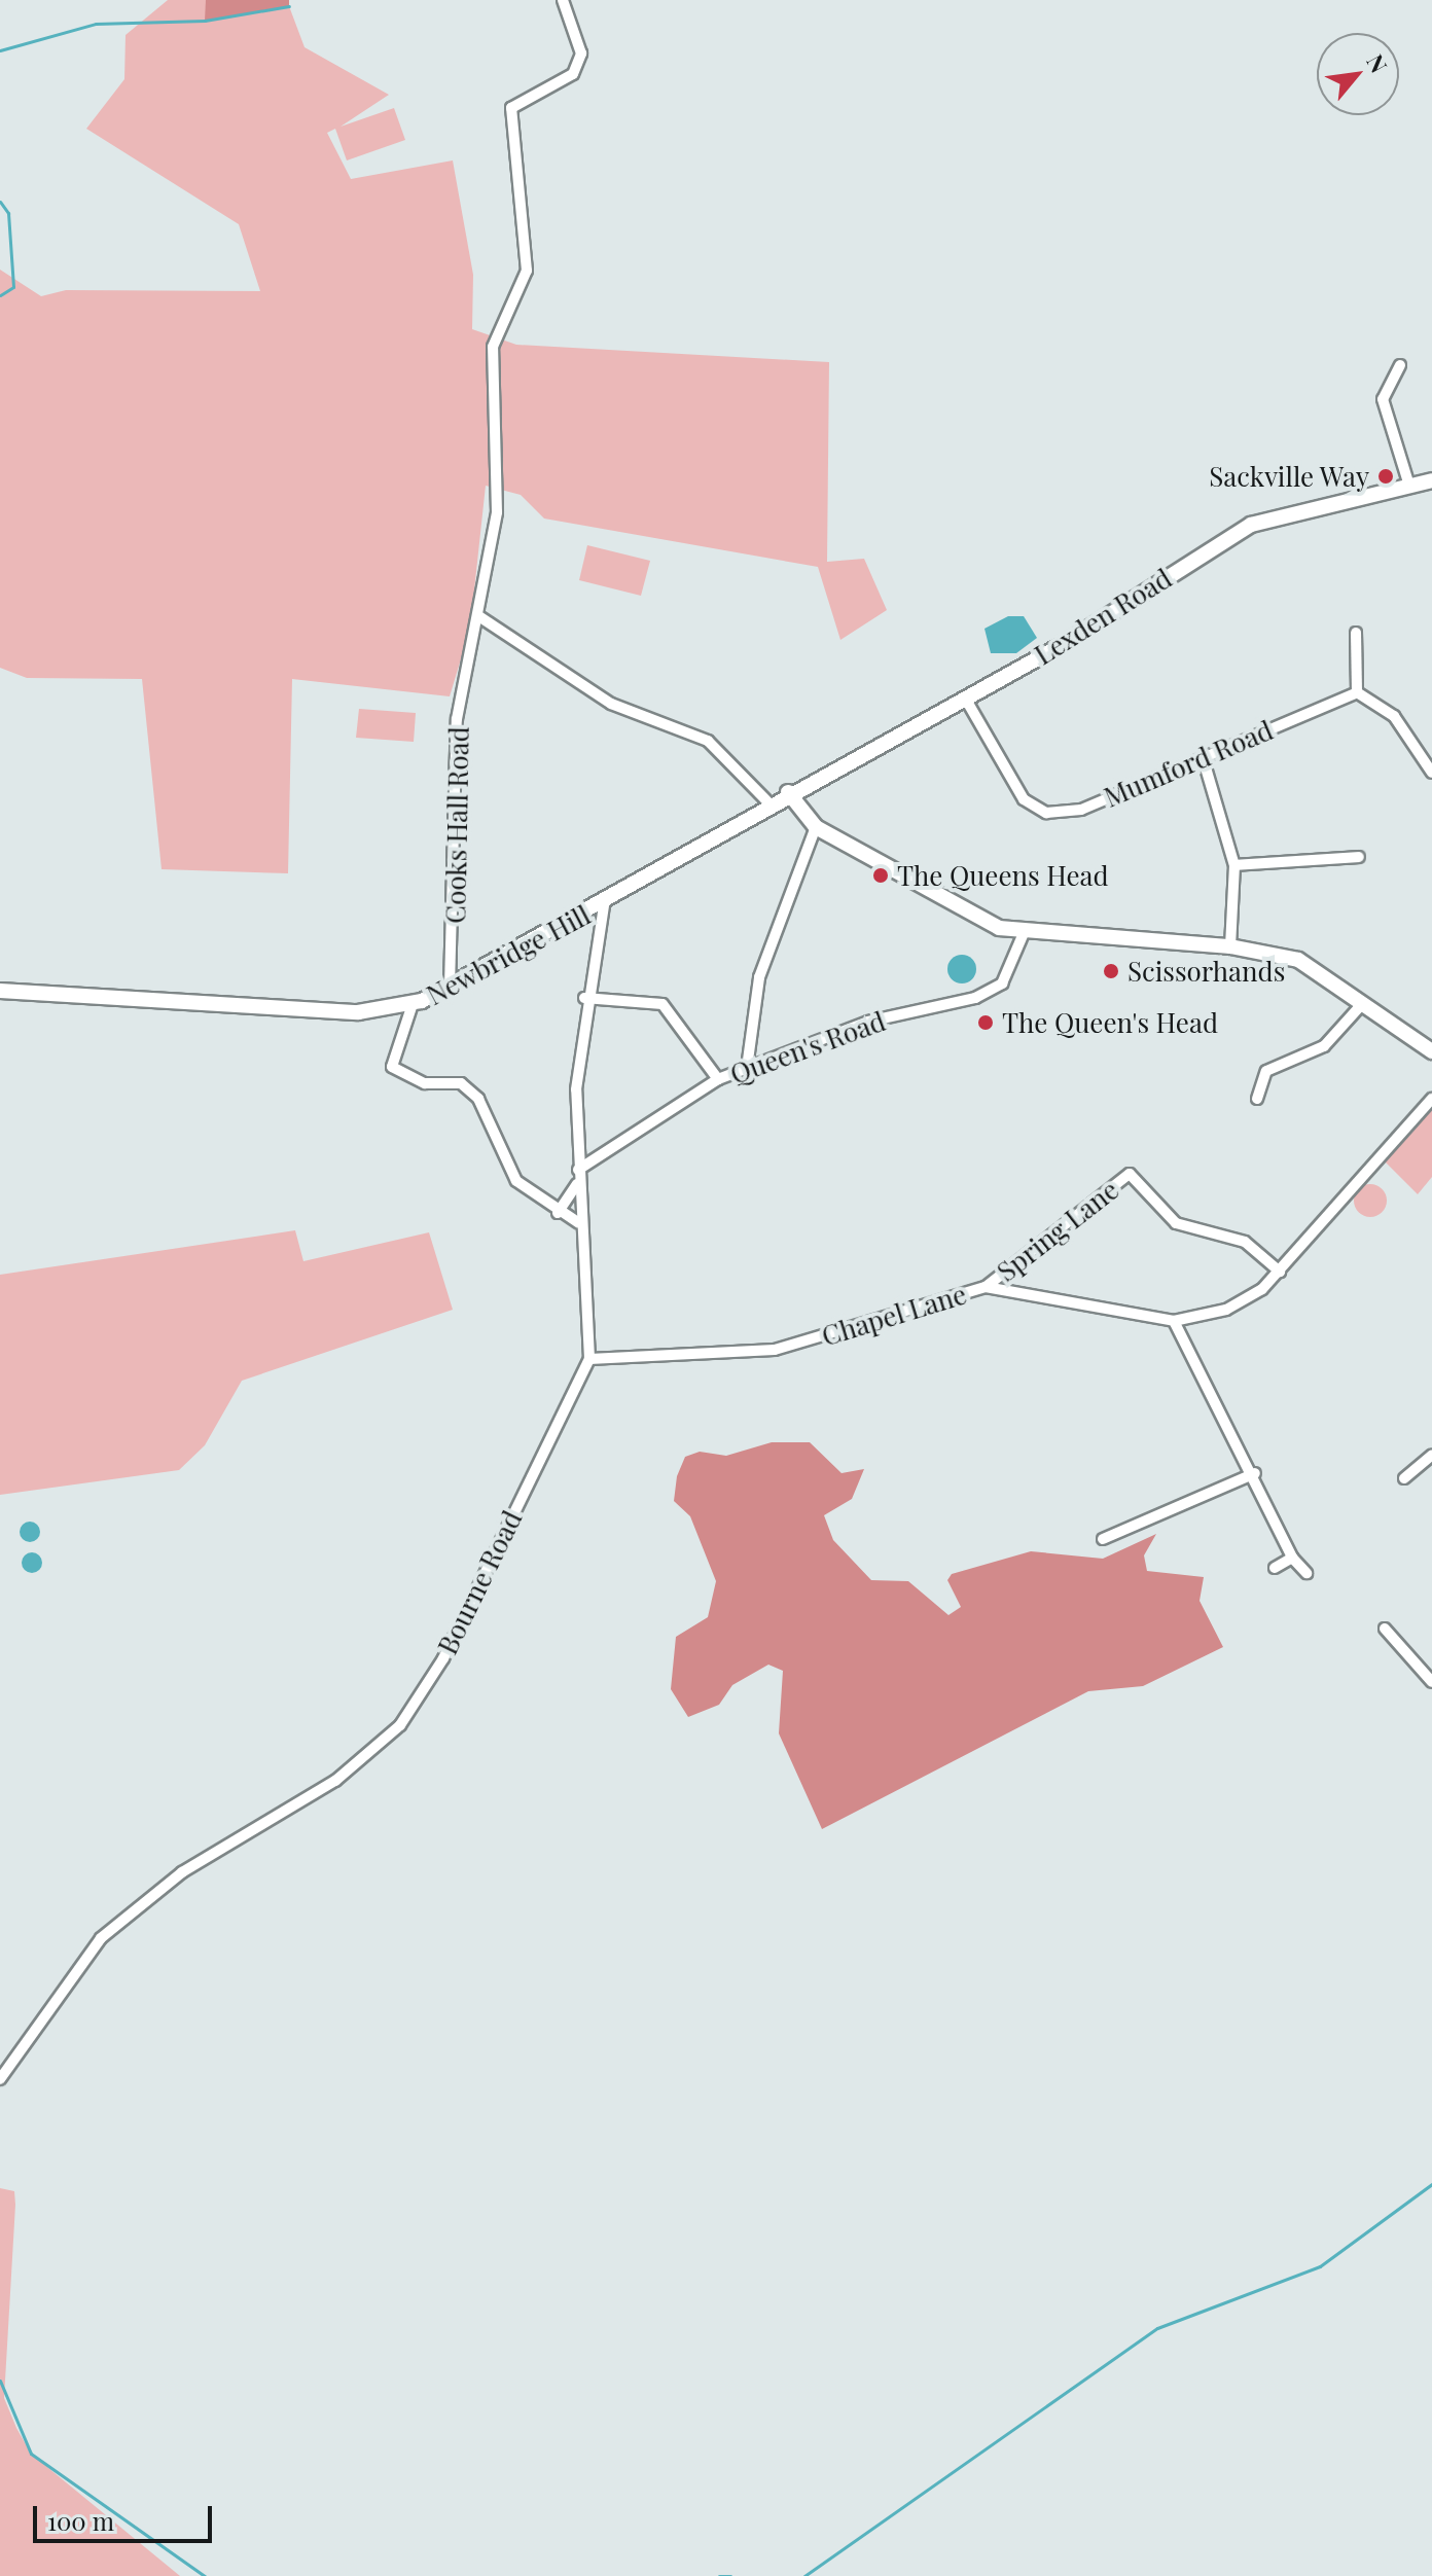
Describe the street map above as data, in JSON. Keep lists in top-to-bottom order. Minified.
{"streets":{"street":["Lexden Road","Mumford Road","Cooks Hall Road","Newbridge Hill","Queen's Road","Spring Lane","Chapel Lane","Bourne Road"]},"crossings":[["Lexden Road","Mumford Road"],["Lexden Road","Newbridge Hill"],["Cooks Hall Road","Newbridge Hill"],["Spring Lane","Chapel Lane"],["Chapel Lane","Bourne Road"]],"places":["Sackville Way","The Queens Head","Scissorhands","The Queen's Head"],"scale_bar":"100 m","north":"top right"}
